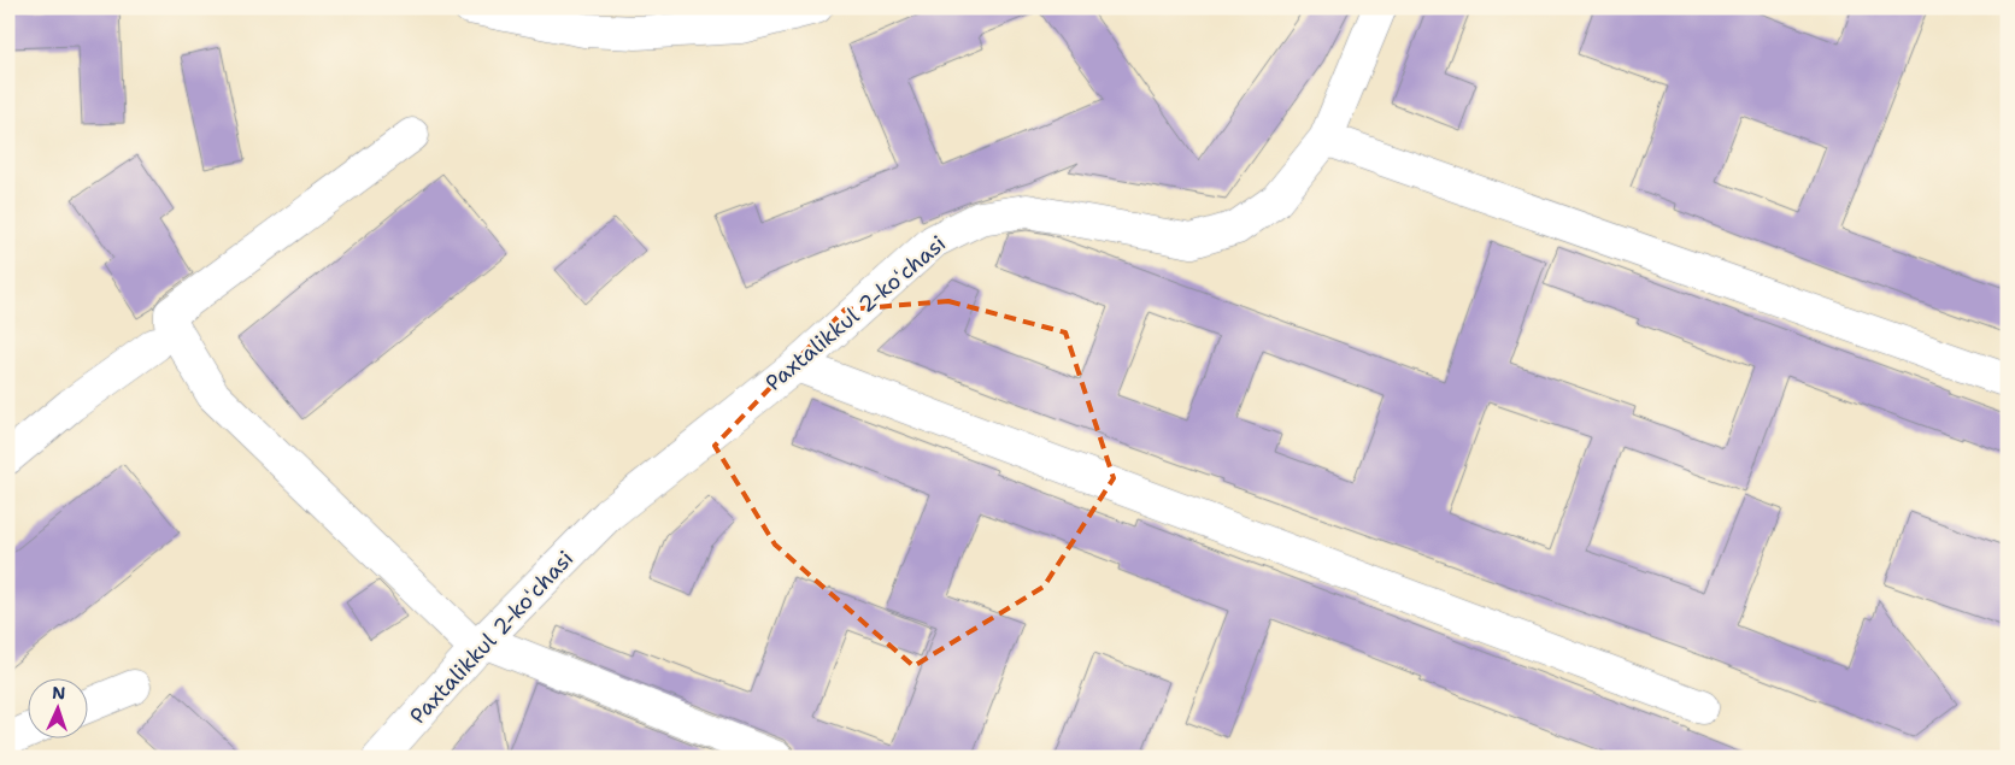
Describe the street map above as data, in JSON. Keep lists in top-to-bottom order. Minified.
{"streets":{"street":["Paxtalikkul 2-koʻchasi"]},"north":"top"}
